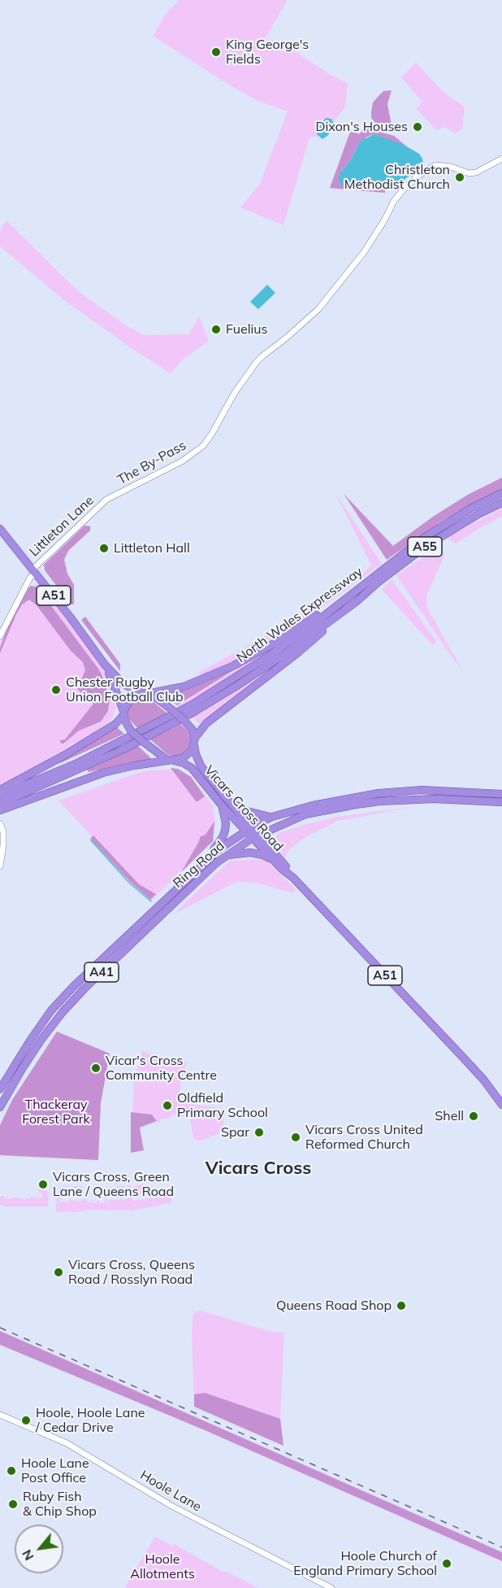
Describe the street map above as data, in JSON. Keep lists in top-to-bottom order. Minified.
{"streets":{"highway":["A55","A51","North Wales Expressway","Vicars Cross Road","Ring Road","A41"],"street":["The By-Pass","Littleton Lane","Hoole Lane"]},"crossings":[["The By-Pass","Littleton Lane"],["Littleton Lane","A51"],["A51","Vicars Cross Road"],["Vicars Cross Road","Ring Road"]],"districts":["Vicars Cross"],"parks":["Thackeray Forest Park","Hoole Allotments"],"places":["King George's Fields","Dixon's Houses","Christleton Methodist Church","Fuelius","Littleton Hall","Chester Rugby Union Football Club","Vicar's Cross Community Centre","Oldfield Primary School","Shell","Spar","Vicars Cross United Reformed Church","Vicars Cross, Green Lane / Queens Road","Vicars Cross, Queens Road / Rosslyn Road","Queens Road Shop","Hoole, Hoole Lane / Cedar Drive","Hoole Lane Post Office","Ruby Fish & Chip Shop","Hoole Church of England Primary School"],"north":"bottom left"}
